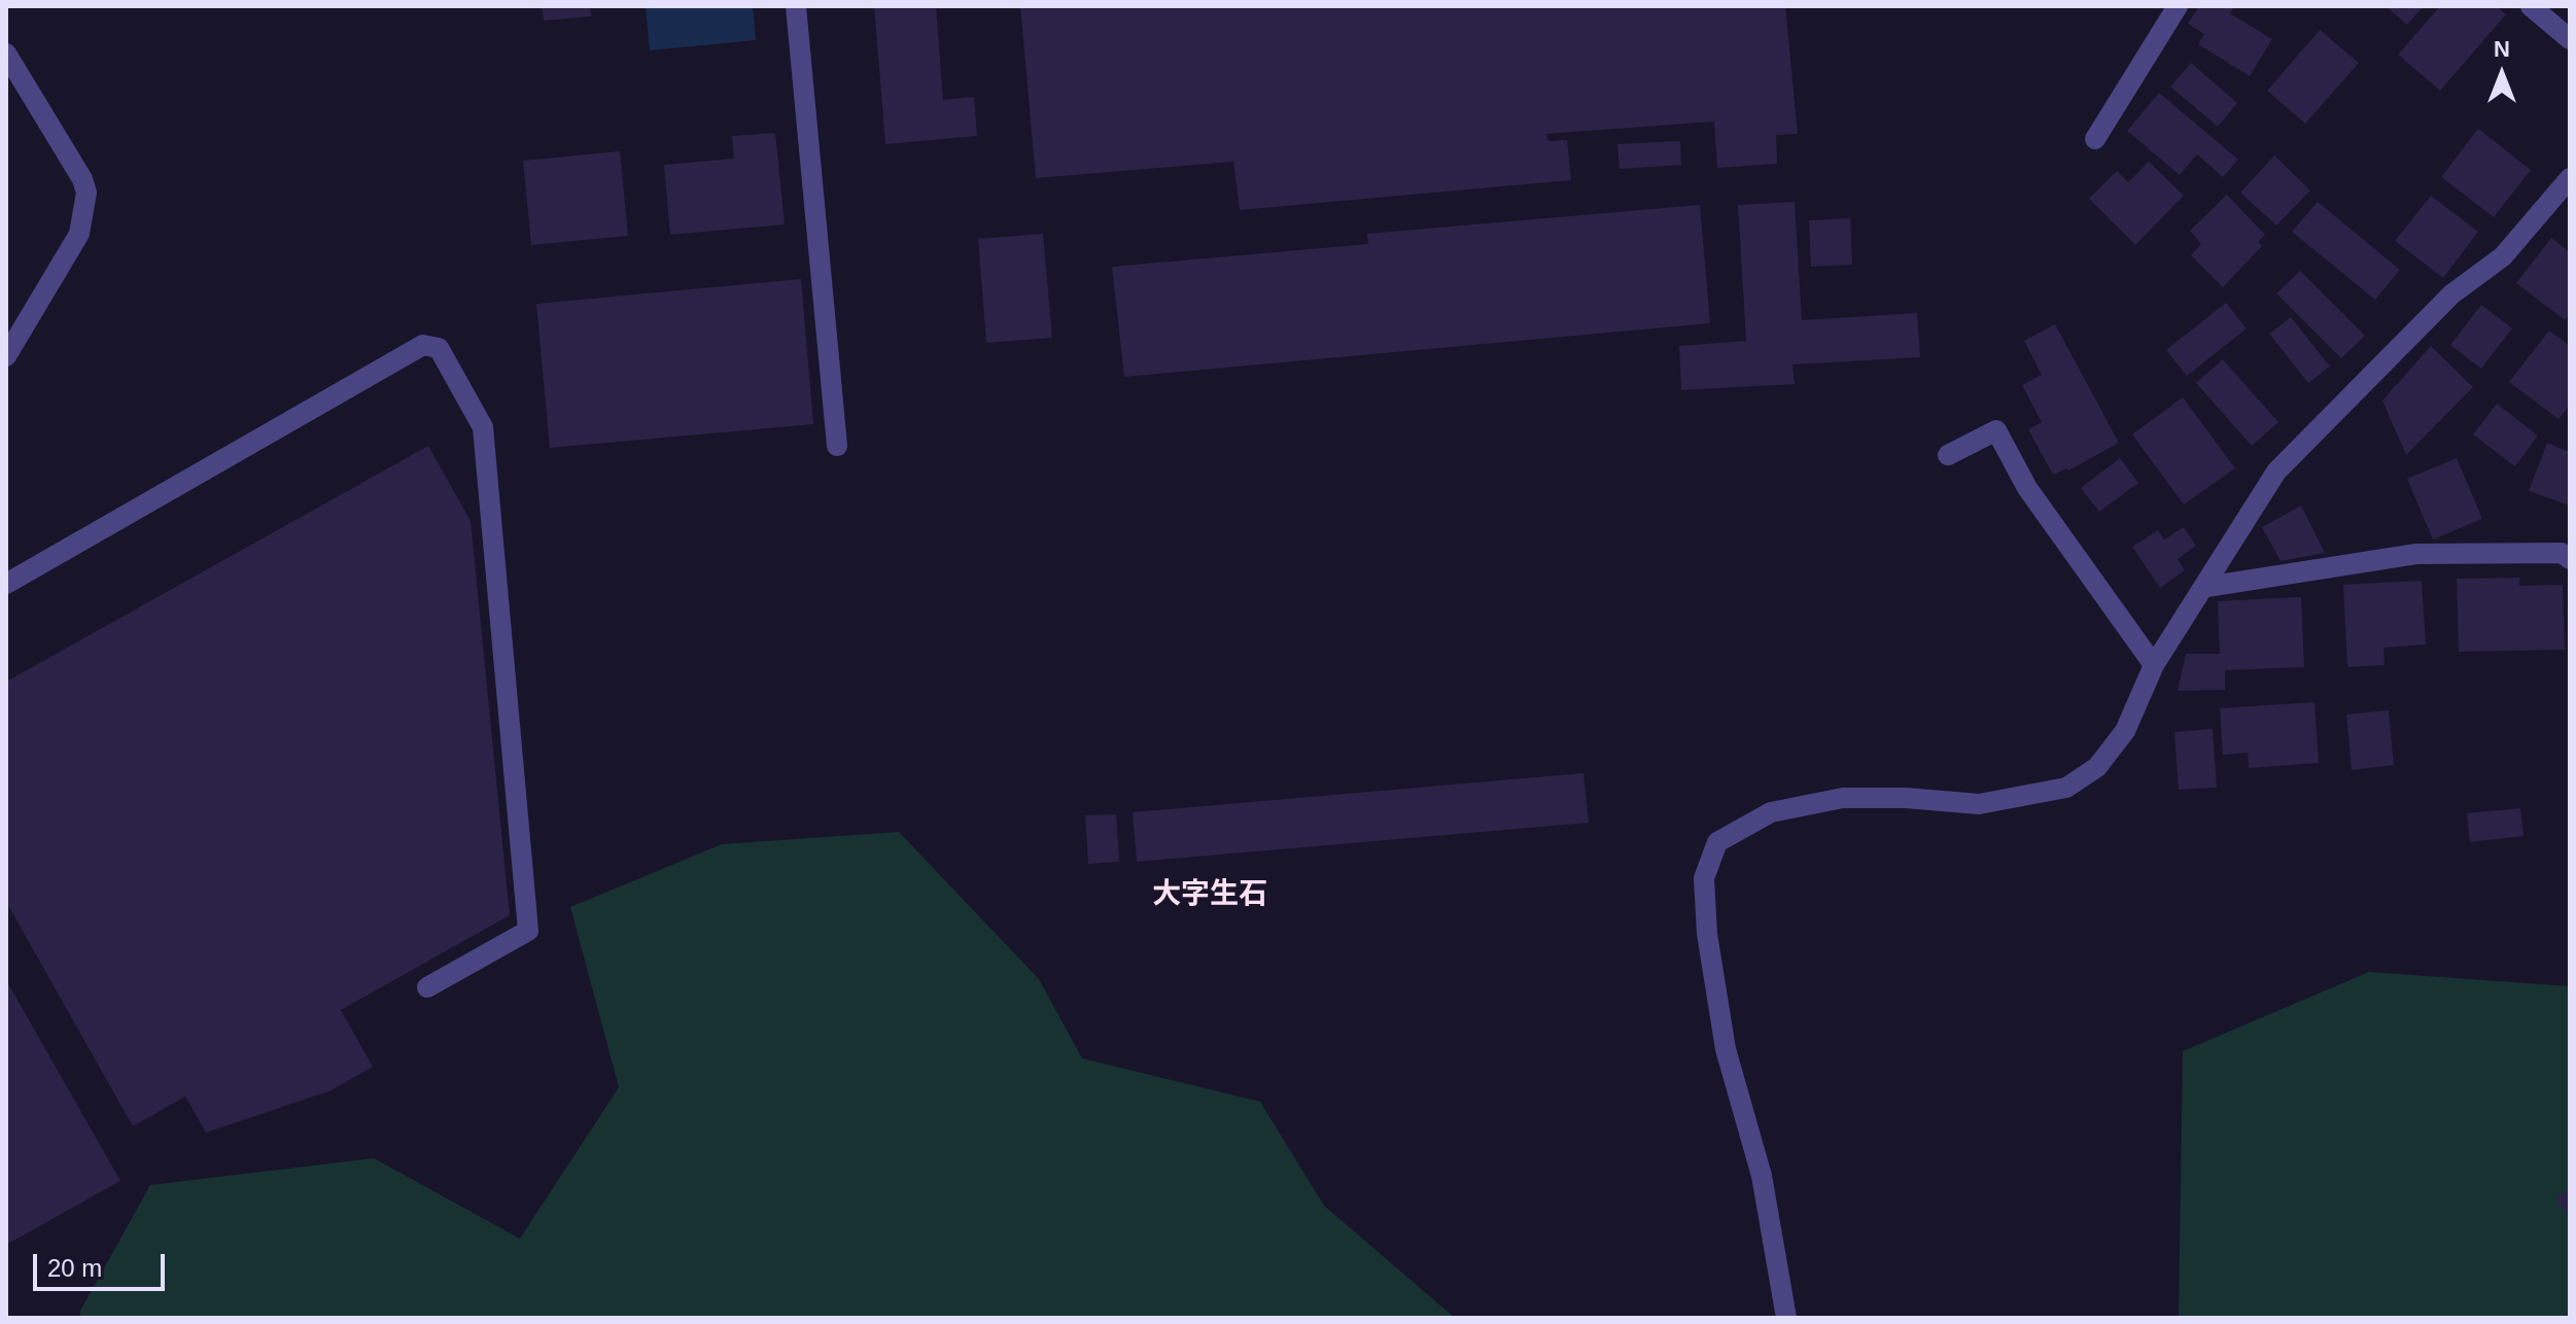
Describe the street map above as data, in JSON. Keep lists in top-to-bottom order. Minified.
{"districts":["大字生石"],"scale_bar":"20 m","north":"top"}
